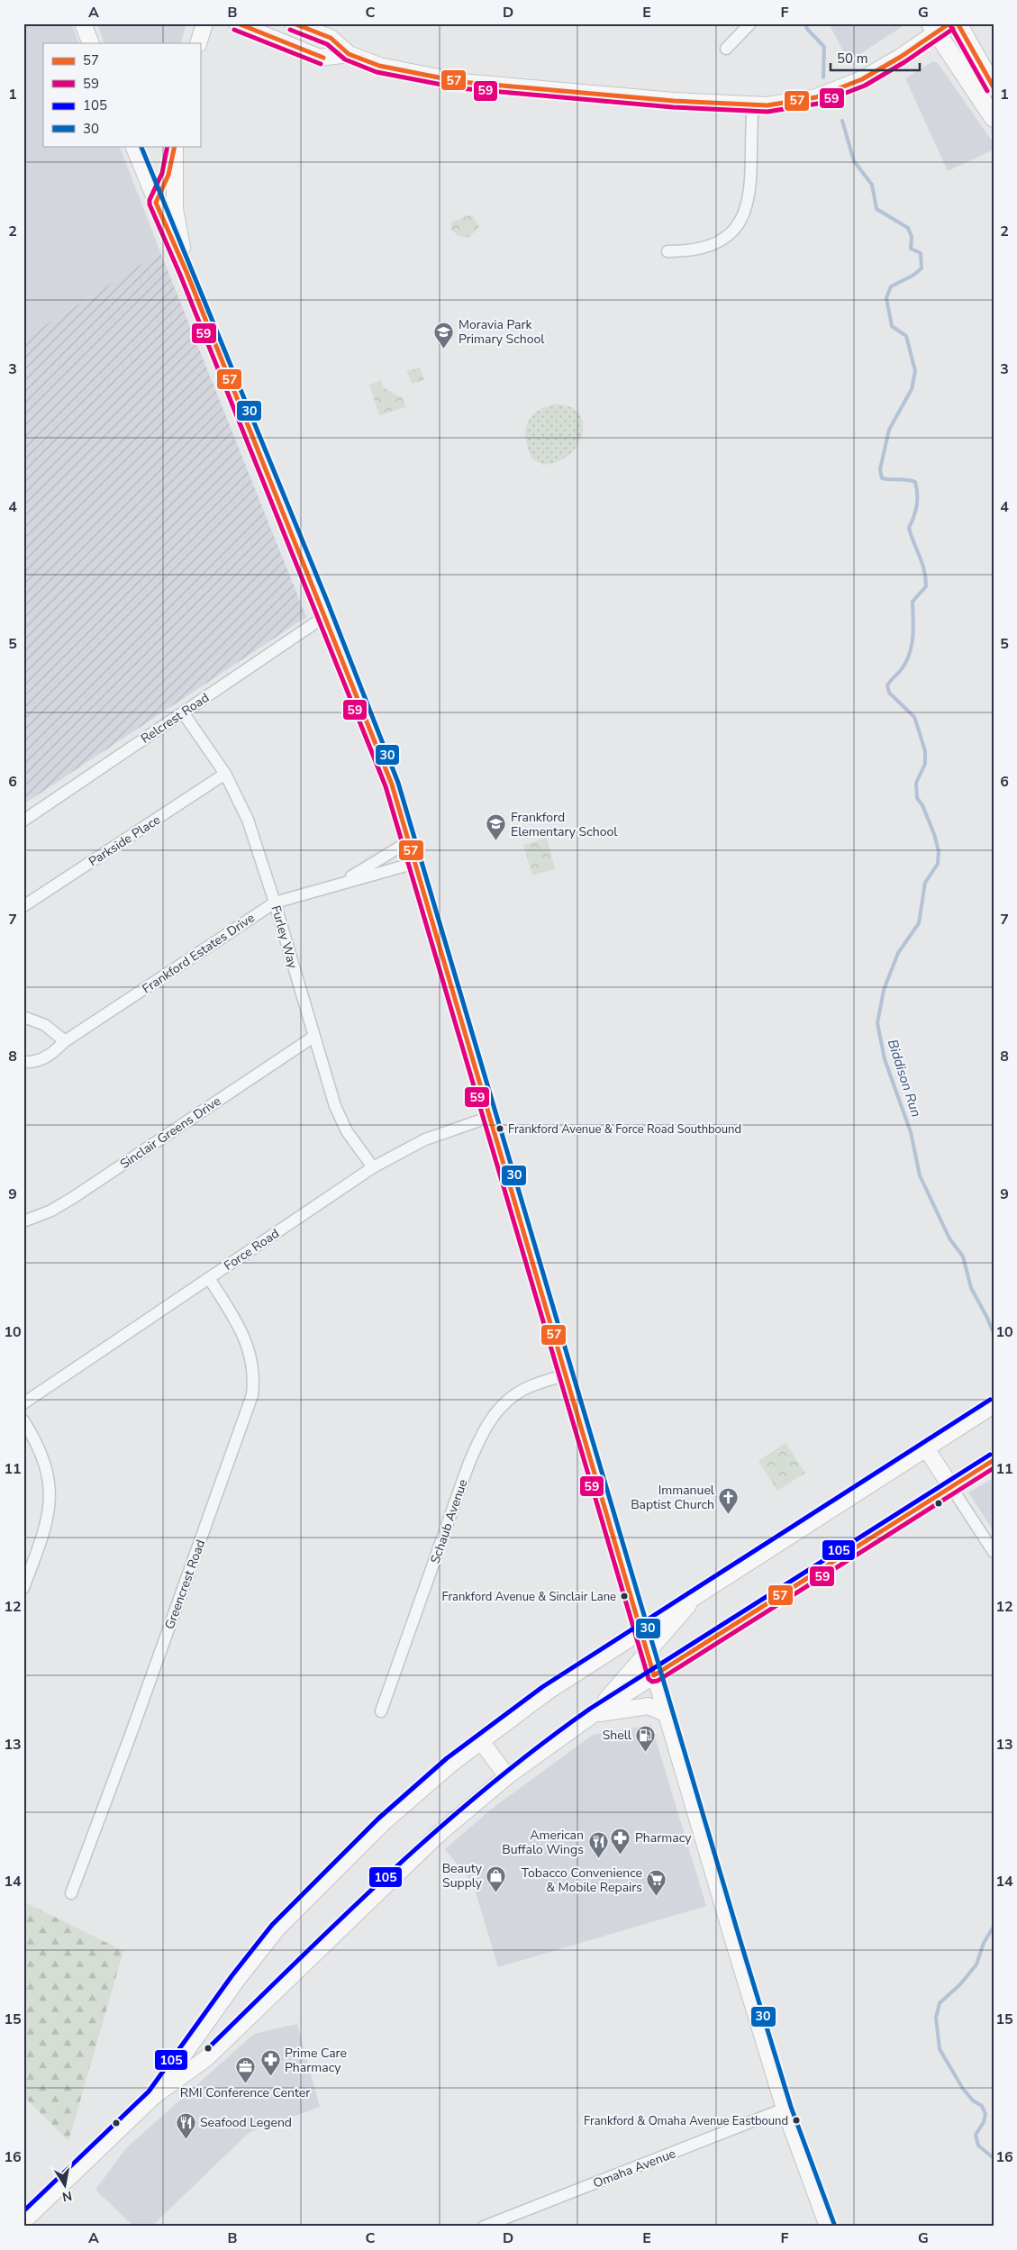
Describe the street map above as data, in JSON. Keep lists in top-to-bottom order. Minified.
{"streets":{"street":["Relcrest Road","Parkside Place","Furley Way","Frankford Estates Drive","Sinclair Greens Drive","Force Road","Schaub Avenue","Greencrest Road","Omaha Avenue"]},"crossings":[["Relcrest Road","Furley Way"],["Parkside Place","Furley Way"],["Furley Way","Frankford Estates Drive"],["Furley Way","Sinclair Greens Drive"],["Furley Way","Force Road"],["Force Road","Greencrest Road"]],"water":["Biddison Run"],"places":{"school or university":["Moravia Park Primary School","Frankford Elementary School"],"other":["Frankford Avenue & Force Road Southbound","Frankford Avenue & Sinclair Lane","Frankford & Omaha Avenue Eastbound"],"church":["Immanuel Baptist Church"],"fuel station":["Shell"],"pharmacy":["Pharmacy","Prime Care Pharmacy"],"restaurant":["American Buffalo Wings","Seafood Legend"],"shop":["Beauty Supply"],"supermarket":["Tobacco Convenience & Mobile Repairs"],"office":["RMI Conference Center"]},"lines":["transit line 57","transit line 59","transit line 30","transit line 105"],"legend":["57","59","105","30"],"scale_bar":"50 m","north":"bottom","grid":{"columns":["A","B","C","D","E","F","G"],"rows":["1","2","3","4","5","6","7","8","9","10","11","12","13","14","15","16"]}}
